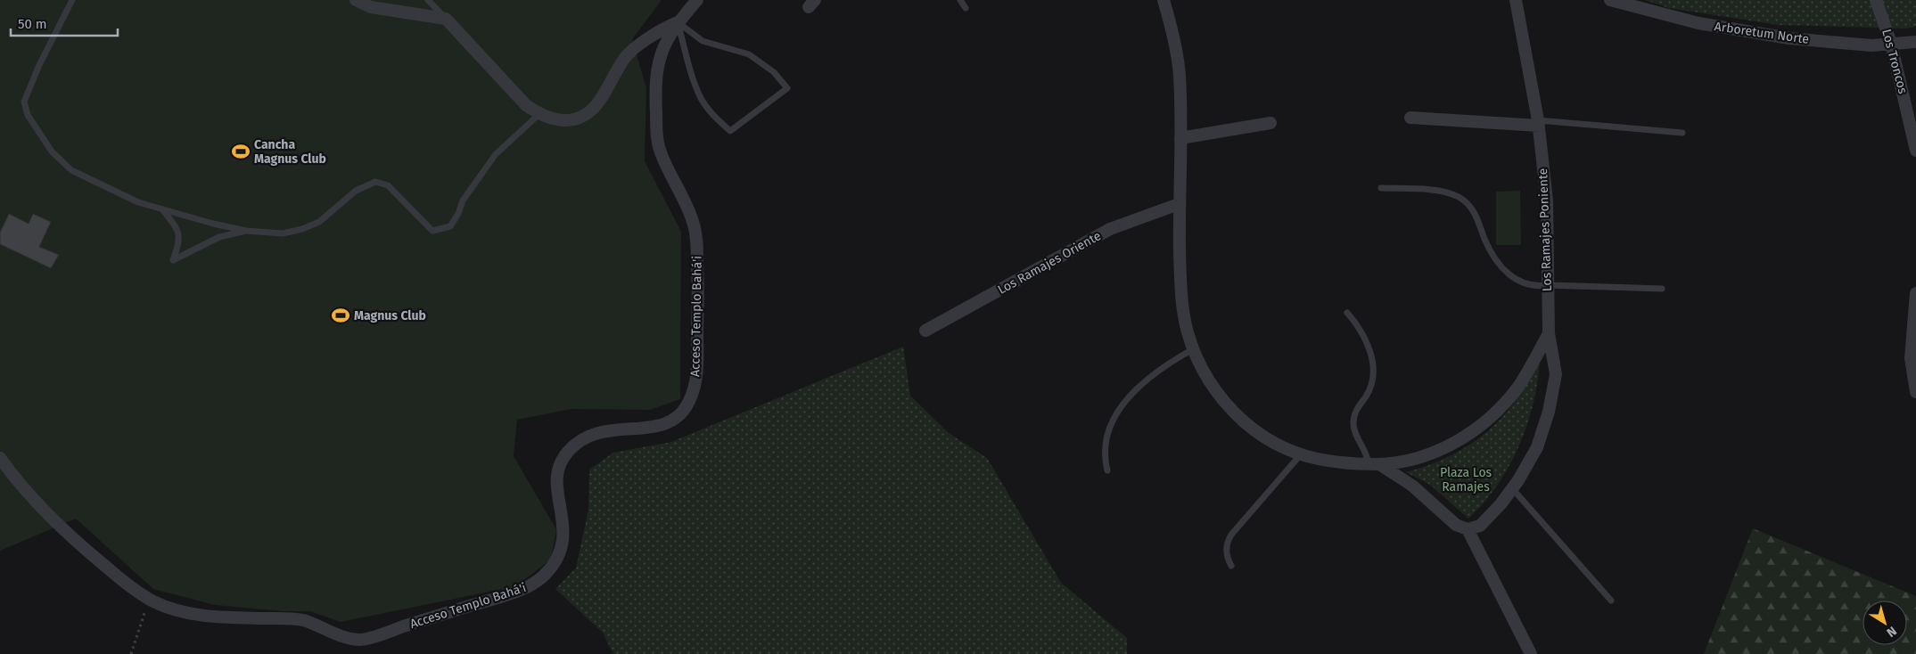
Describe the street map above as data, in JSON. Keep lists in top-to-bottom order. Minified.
{"streets":{"street":["Arboretum Norte","Los Troncos","Los Ramajes Poniente","Los Ramajes Oriente","Acceso Templo Bahá'i"]},"crossings":[["Arboretum Norte","Los Troncos"]],"parks":["Plaza Los Ramajes"],"places":{"sports":["Cancha Magnus Club","Magnus Club"]},"scale_bar":"50 m","north":"bottom right"}
